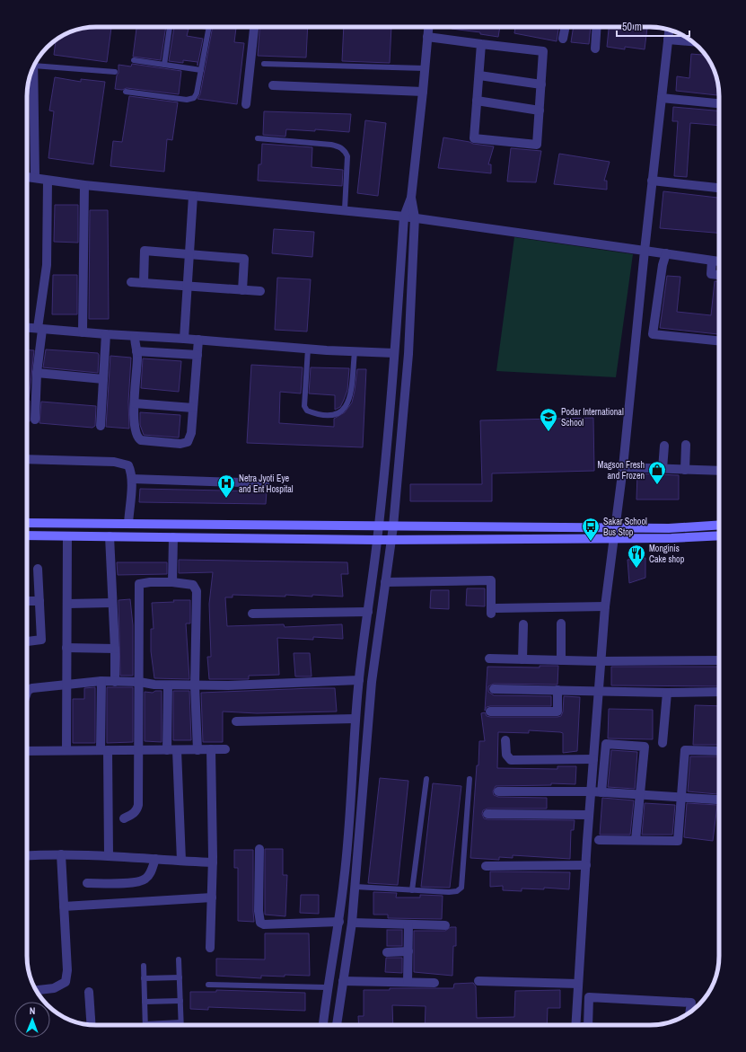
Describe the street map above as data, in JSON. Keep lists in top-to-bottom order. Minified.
{"places":{"school or university":["Podar International School"],"shop":["Magson Fresh and Frozen"],"hospital":["Netra Jyoti Eye and Ent Hospital"],"bus stop":["Sakar School Bus Stop"],"restaurant":["Monginis Cake shop"]},"scale_bar":"50 m","north":"top"}
